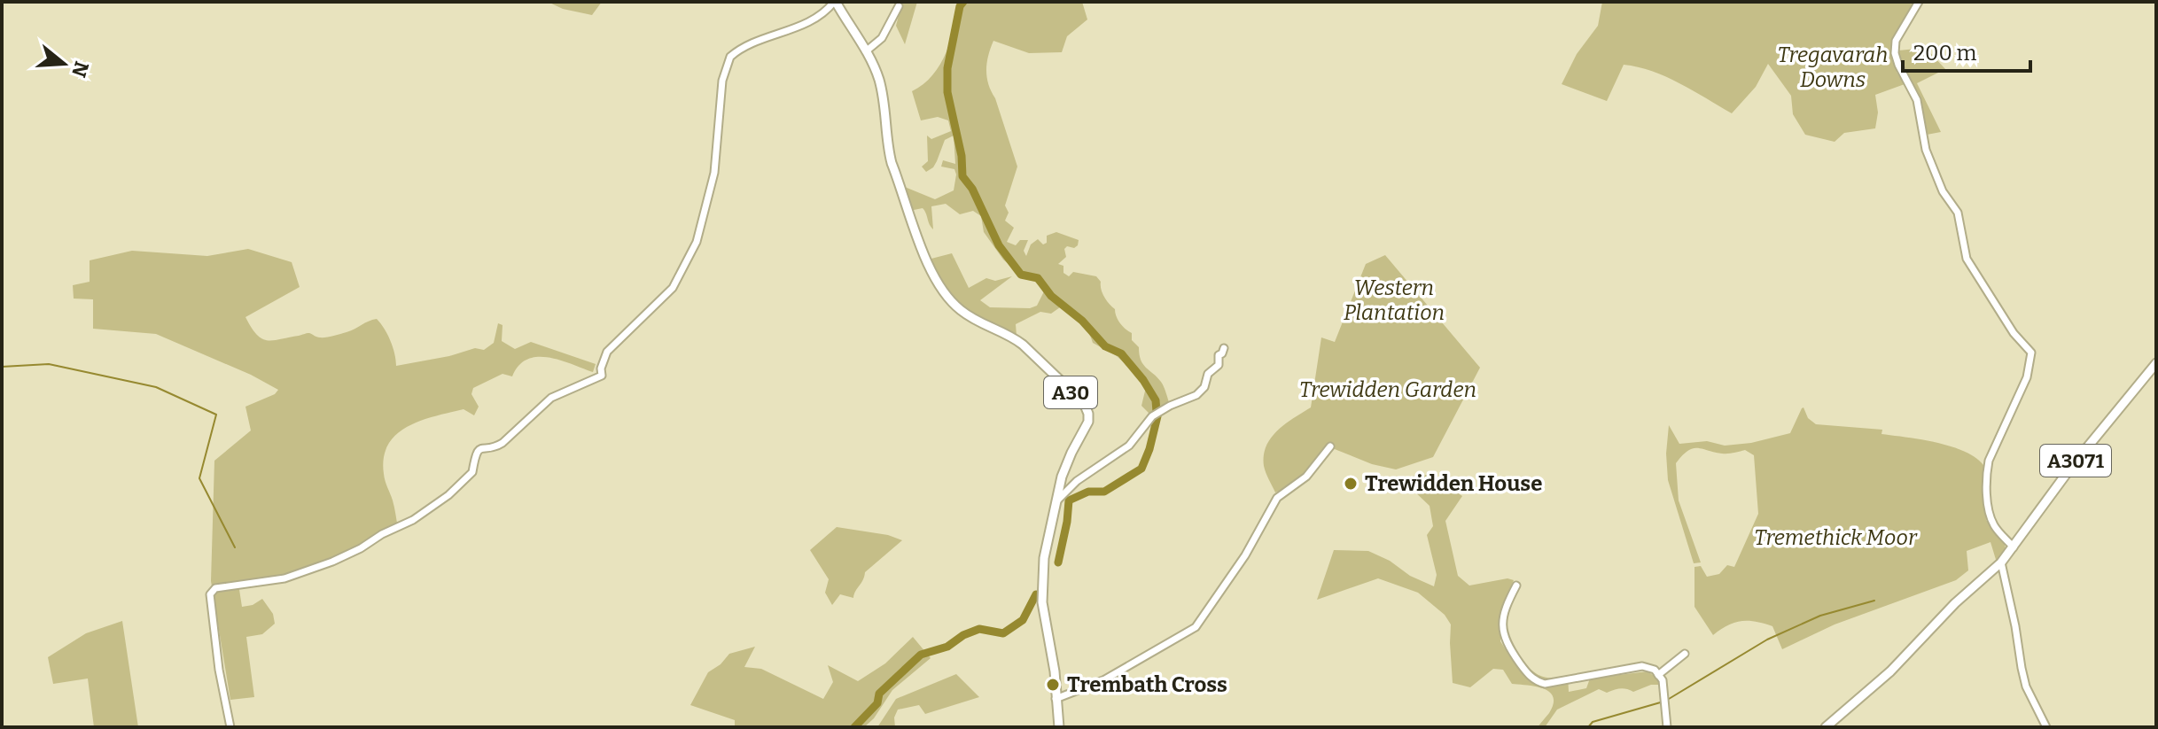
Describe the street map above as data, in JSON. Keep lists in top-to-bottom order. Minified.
{"streets":{"main road":["A30","A3071"]},"parks":["Tregavarah Downs","Western Plantation","Trewidden Garden","Tremethick Moor"],"places":["Trewidden House","Trembath Cross"],"scale_bar":"200 m","north":"right"}
